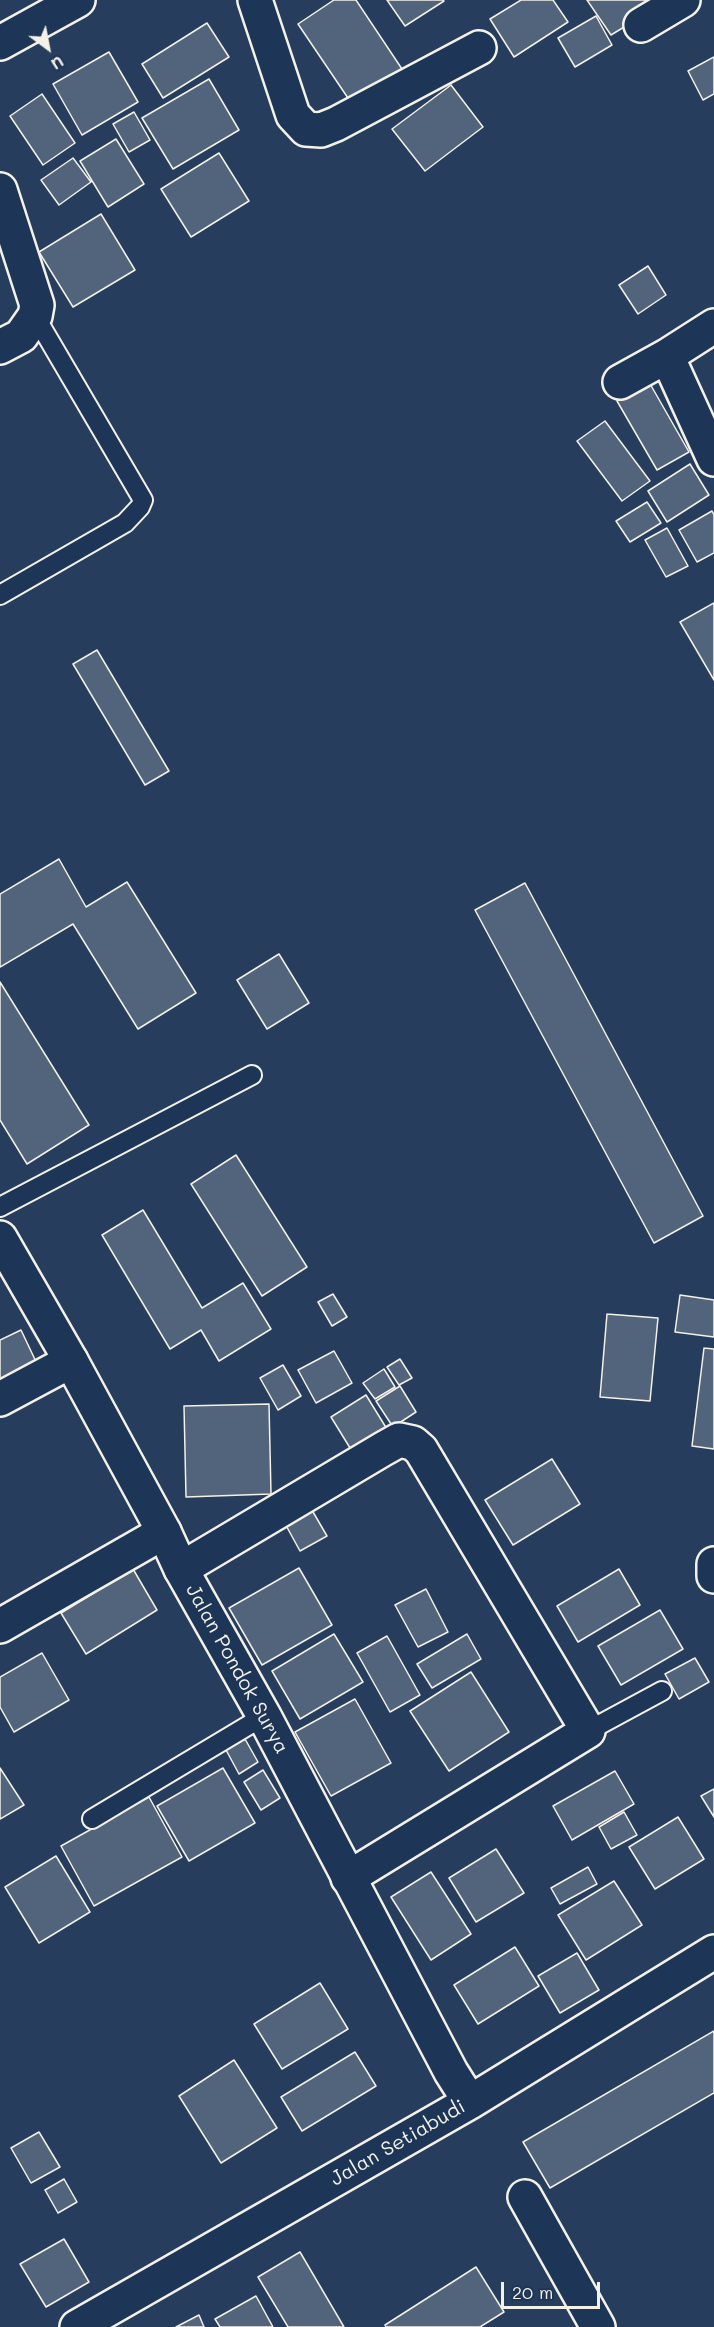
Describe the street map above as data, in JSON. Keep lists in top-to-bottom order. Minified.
{"streets":{"street":["Jalan Pondok Surya","Jalan Setiabudi"]},"crossings":[["Jalan Pondok Surya","Jalan Setiabudi"]],"scale_bar":"20 m","north":"bottom right"}
